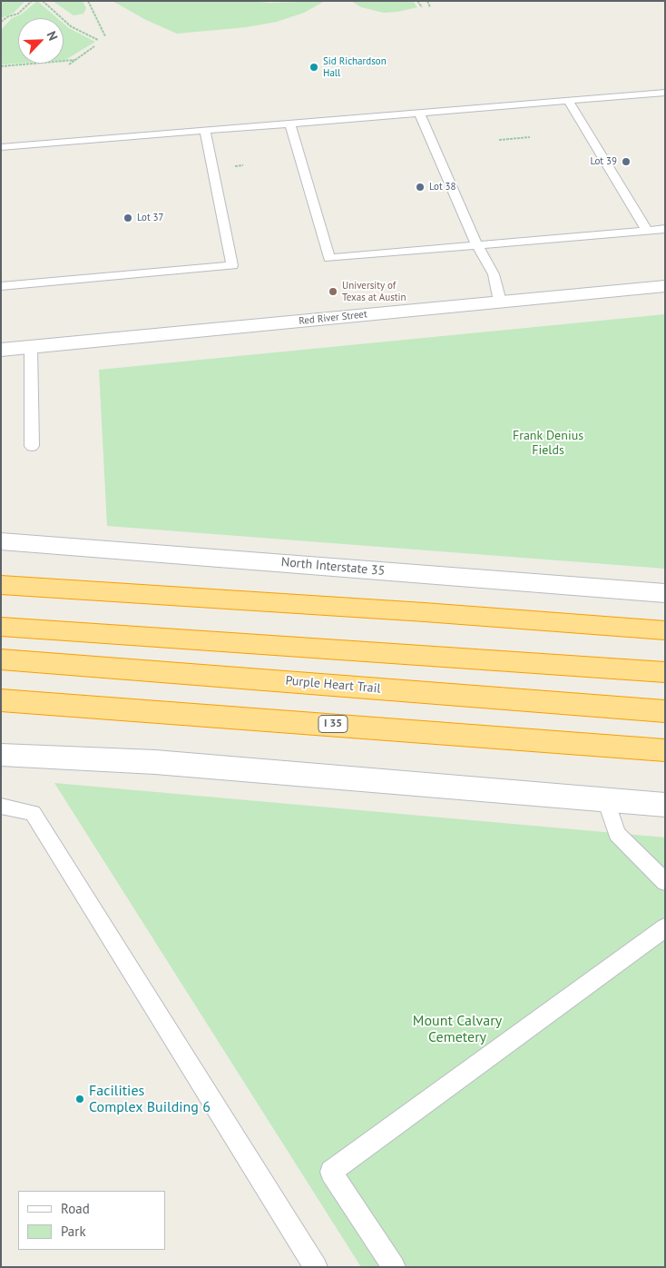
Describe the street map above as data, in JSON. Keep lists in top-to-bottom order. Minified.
{"streets":{"highway":["Purple Heart Trail","I 35"],"main road":["Red River Street","North Interstate 35"]},"parks":["Frank Denius Fields","Mount Calvary Cemetery"],"places":["Sid Richardson Hall","Lot 39","Lot 38","Lot 37","University of Texas at Austin","Facilities Complex Building 6"],"legend":["Road","Park"],"north":"top right"}
